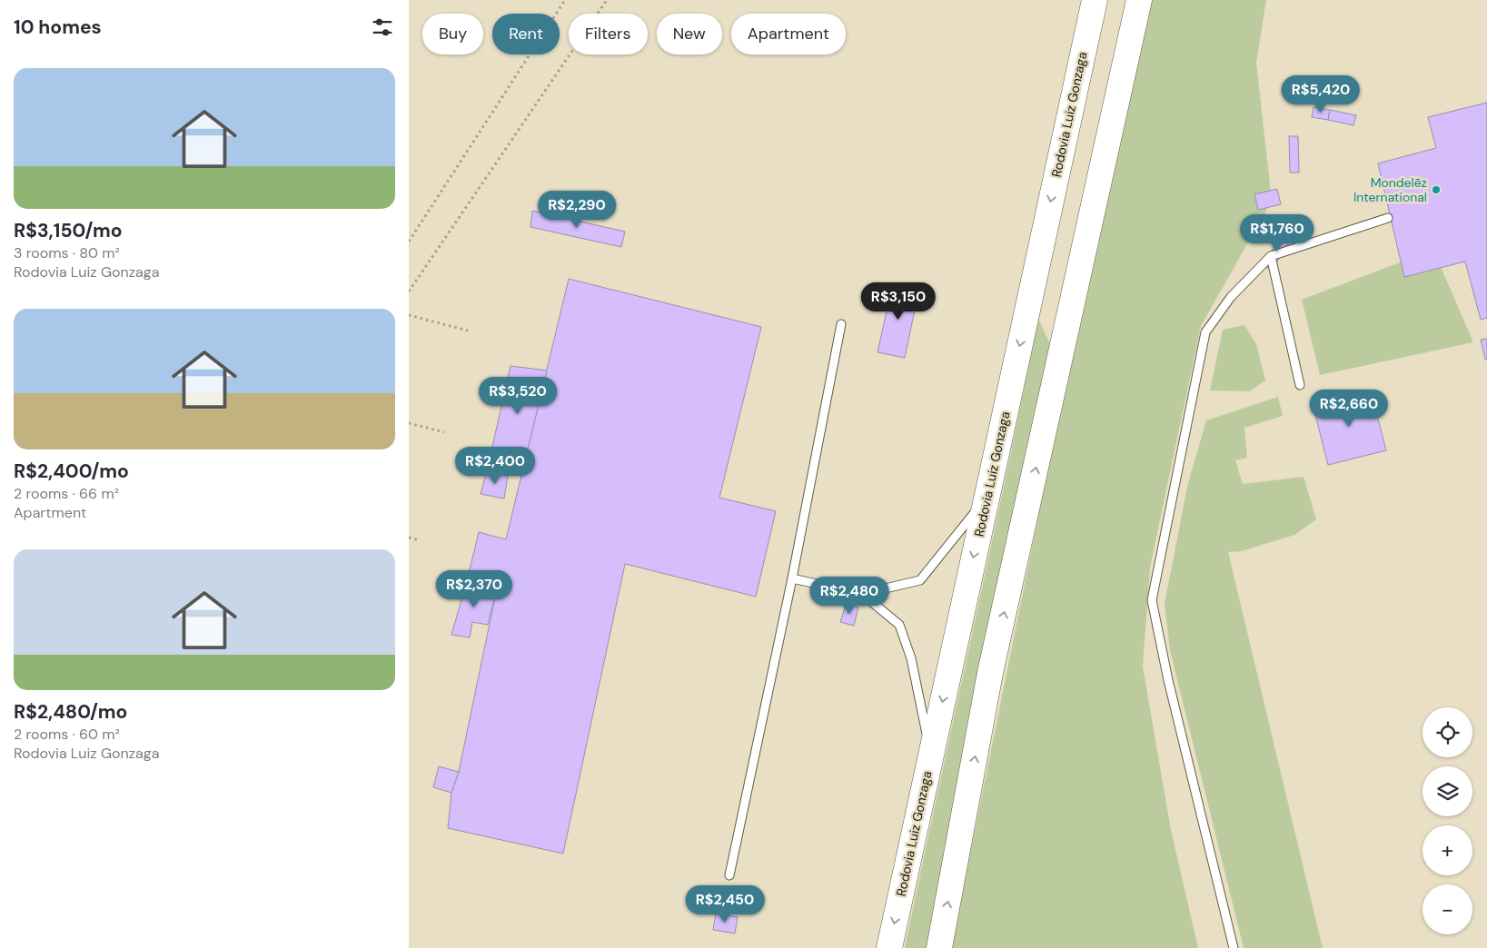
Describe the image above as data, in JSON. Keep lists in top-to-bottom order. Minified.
{"streets":{"highway":["Rodovia Luiz Gonzaga"]},"places":["Mondelēz International"],"page":{"heading":"10 homes","chip":["Buy","Rent","Filters","New","Apartment"],"list":[{"name":"R$3,150/mo","note":"3 rooms · 80 m² · Rodovia Luiz Gonzaga"},{"name":"R$2,400/mo","note":"2 rooms · 66 m² · Apartment"},{"name":"R$2,480/mo","note":"2 rooms · 60 m² · Rodovia Luiz Gonzaga"}],"price":["R$5,420","R$2,290","R$1,760","R$3,150","R$3,520","R$2,660","R$2,400","R$2,370","R$2,480","R$2,450"],"map_buttons":["+","−"]}}
